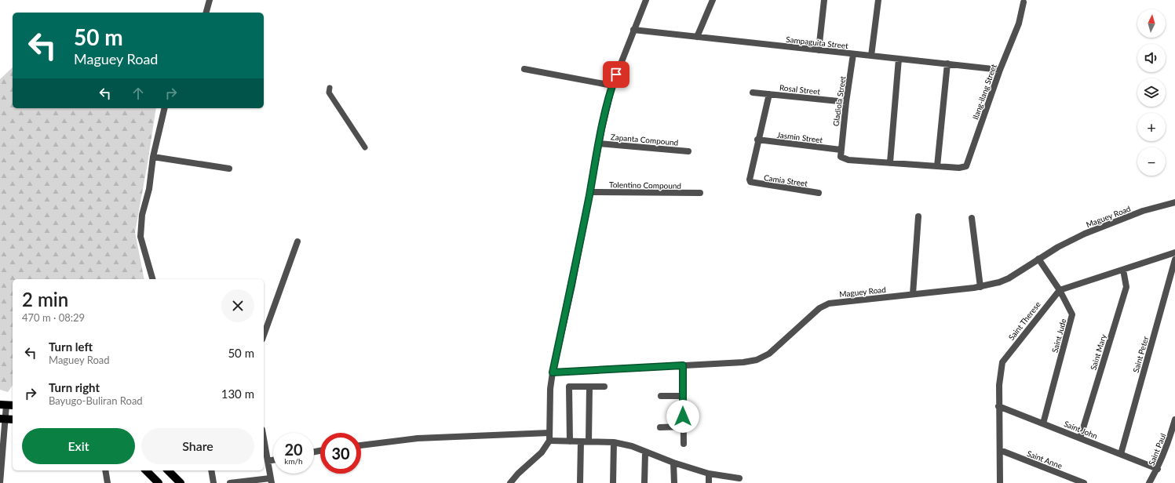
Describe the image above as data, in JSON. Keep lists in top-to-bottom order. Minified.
{"streets":{"street":["Sampaguita Street","Rosal Street","Ilang-ilang Street","Gladiola Street","Jasmin Street","Zapanta Compound","Camia Street","Tolentino Compound","Maguey Road","Saint Therese","Saint Jude","Saint Mary","Saint Peter","Saint John","Saint Paul","Saint Anne"]},"crossings":[["Sampaguita Street","Ilang-ilang Street"],["Sampaguita Street","Gladiola Street"],["Rosal Street","Gladiola Street"],["Gladiola Street","Jasmin Street"],["Jasmin Street","Camia Street"],["Maguey Road","Saint Jude"],["Saint Therese","Saint Jude"],["Saint Therese","Saint John"],["Saint Therese","Saint Anne"],["Saint Jude","Saint John"],["Saint Mary","Saint John"],["Saint Peter","Saint John"],["Saint John","Saint Paul"]],"north":"top","page":{"map_buttons":["+","−"],"turn":["50 m","Maguey Road"],"heading":["2 min","470 m · 08:29"],"list":[{"name":"Turn left","note":"Maguey Road","value":"50 m"},{"name":"Turn right","note":"Bayugo-Buliran Road","value":"130 m"}],"buttons":["Exit","Share"],"speed":"20 km/h","limit":"30"}}
